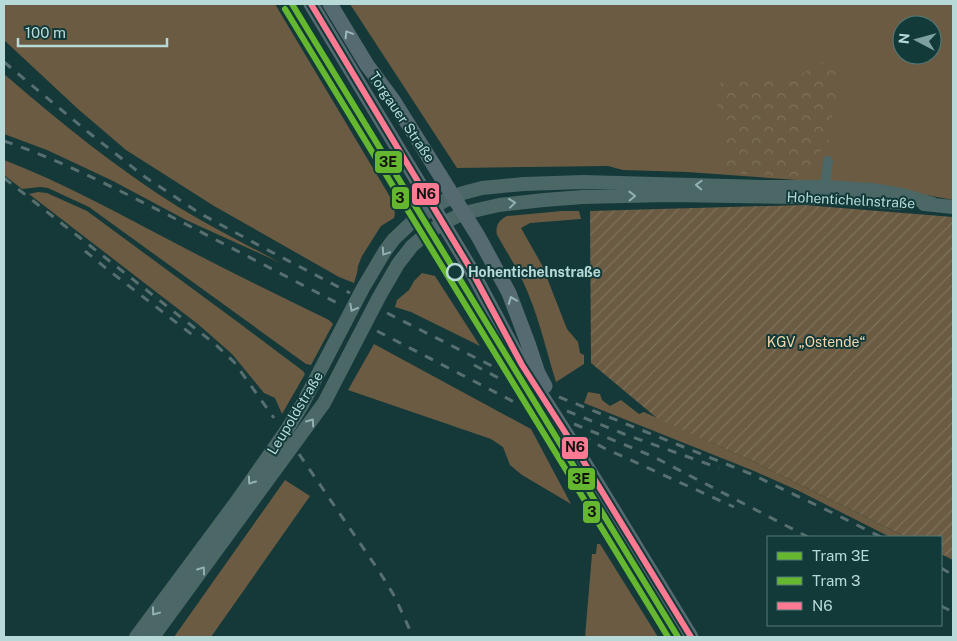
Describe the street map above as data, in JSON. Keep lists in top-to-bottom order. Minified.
{"streets":{"main road":["Torgauer Straße","Hohentichelnstraße","Leupoldstraße"]},"crossings":[["Torgauer Straße","Hohentichelnstraße"],["Torgauer Straße","Leupoldstraße"],["Hohentichelnstraße","Leupoldstraße"]],"parks":["KGV „Ostende“"],"places":["Hohentichelnstraße"],"lines":["tram line 3E","transit line N6","tram line 3"],"legend":["Tram 3E","Tram 3","N6"],"scale_bar":"100 m","north":"left"}
